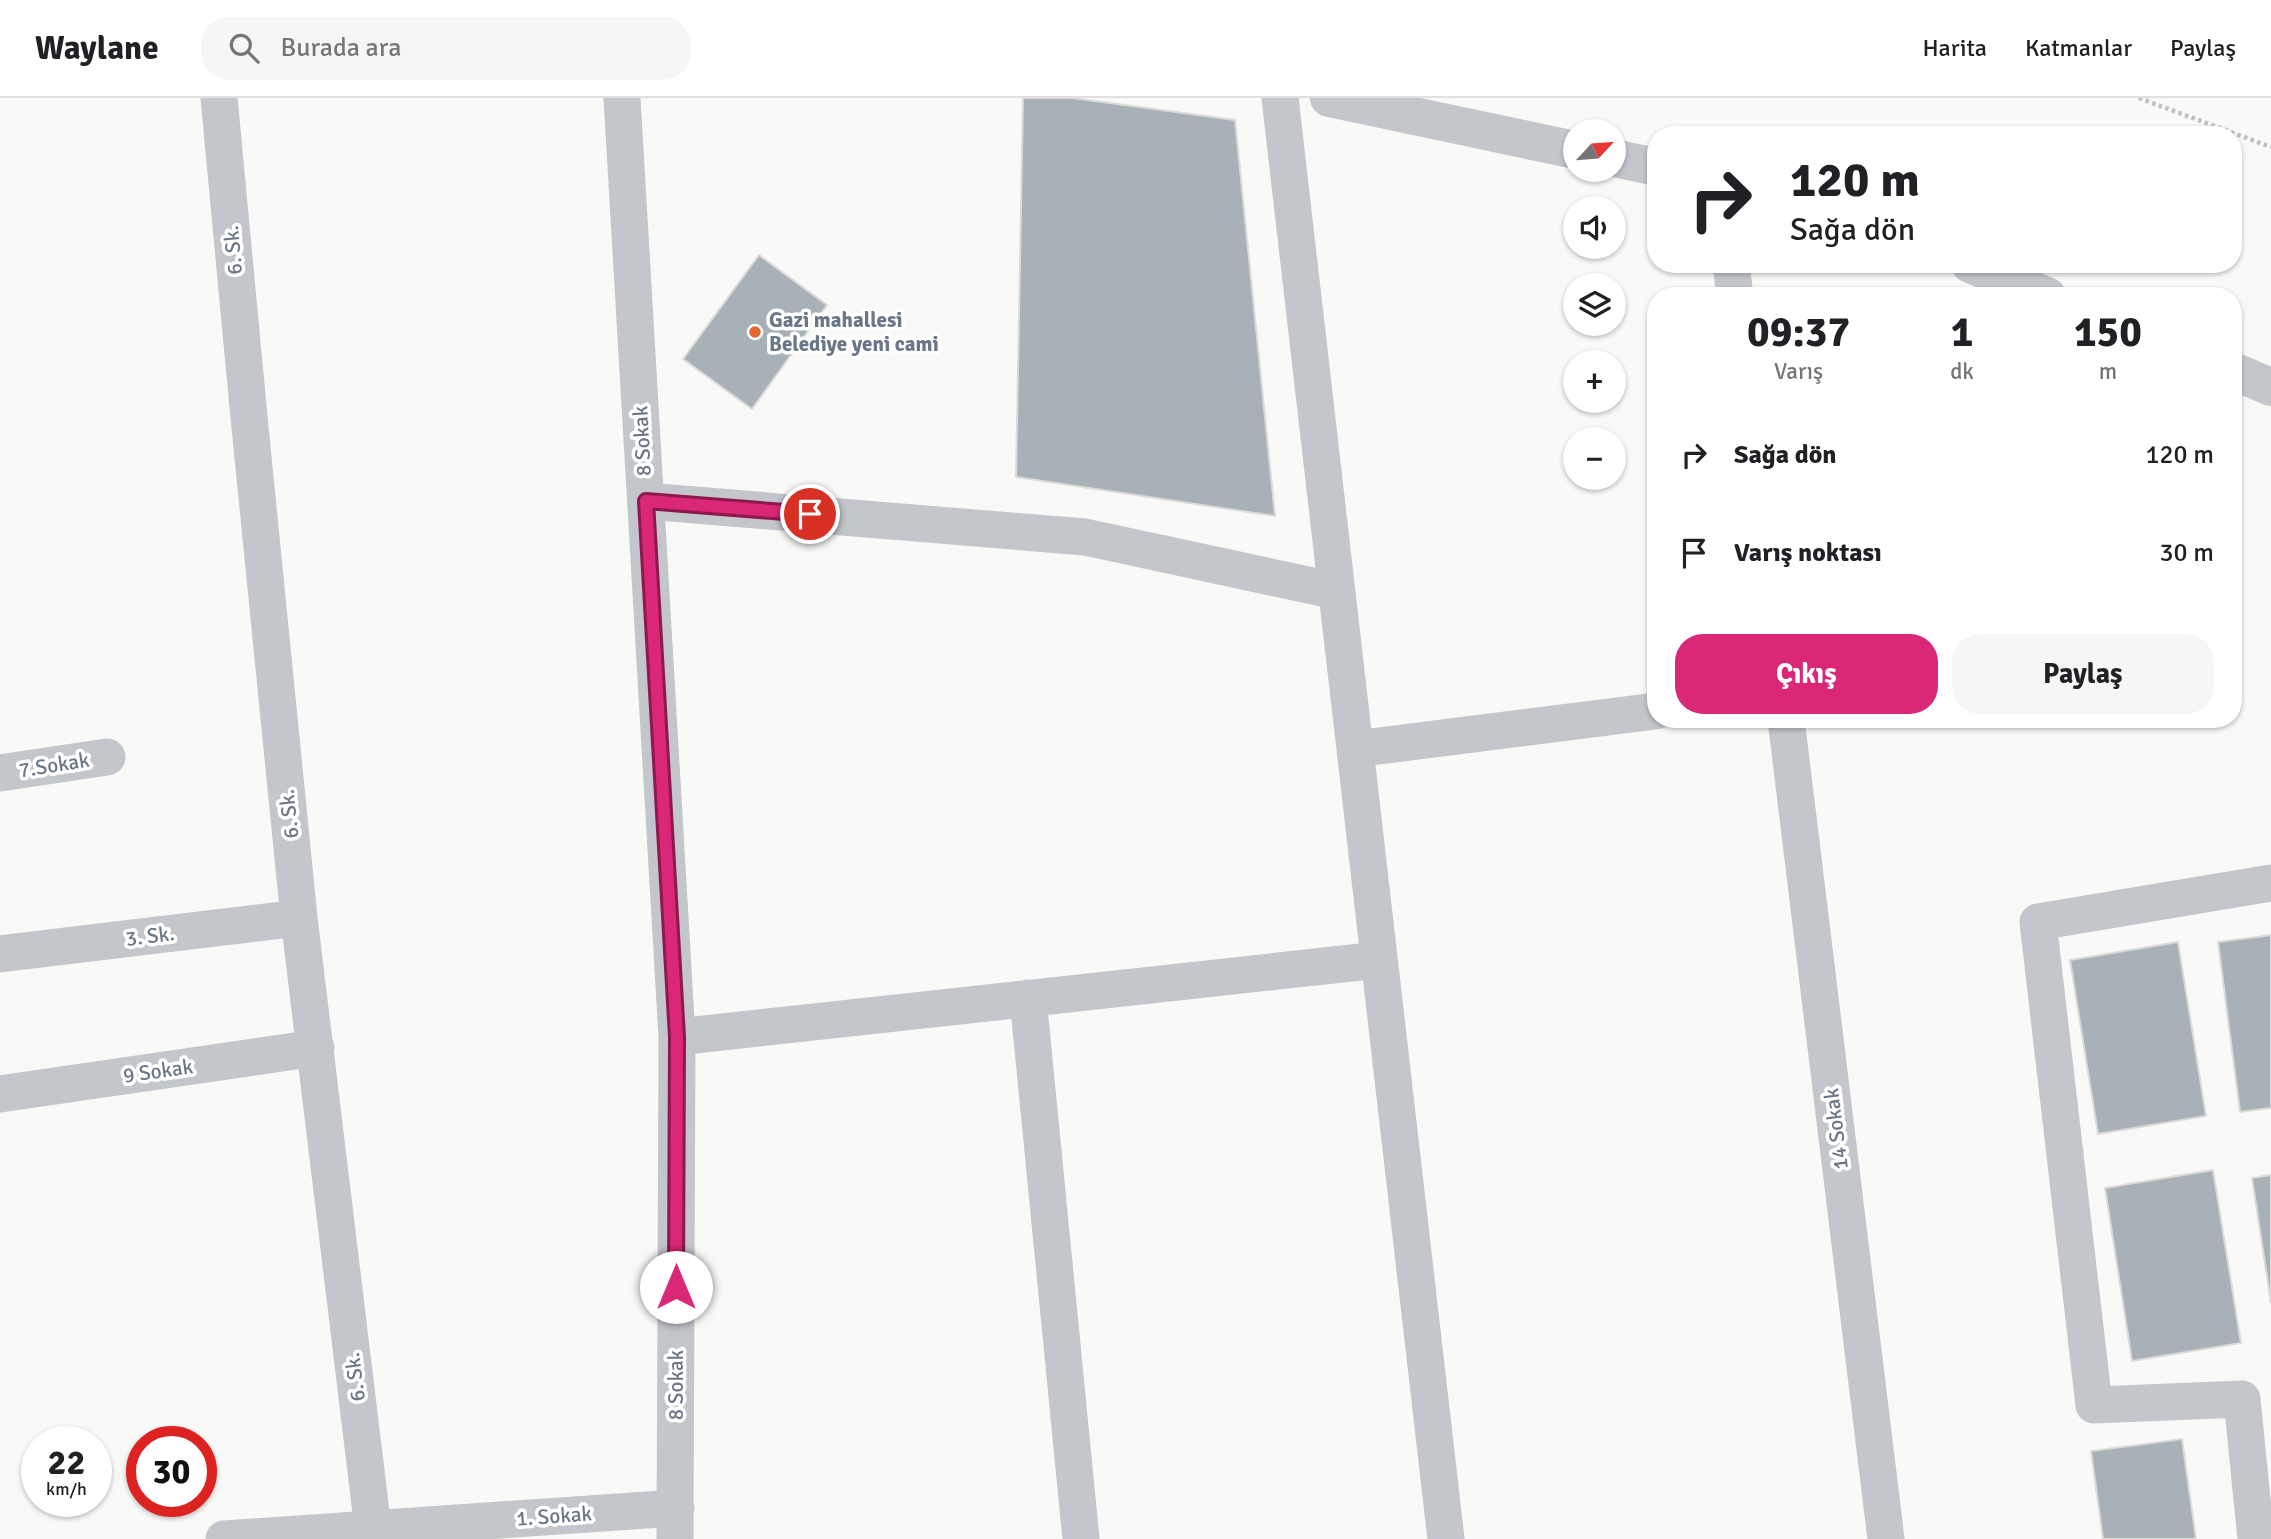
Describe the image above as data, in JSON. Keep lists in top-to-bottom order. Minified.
{"streets":{"street":["6. Sk.","8 Sokak","7.Sokak","3. Sk.","9 Sokak","14 Sokak","1. Sokak"]},"crossings":[["6. Sk.","3. Sk."],["6. Sk.","9 Sokak"],["6. Sk.","1. Sokak"],["8 Sokak","1. Sokak"]],"places":["Gazi mahallesi Belediye yeni cami"],"north":"top right","page":{"header":"Waylane","search":"Burada ara","nav":["Harita","Katmanlar","Paylaş"],"map_buttons":["+","−"],"turn":["120 m","Sağa dön"],"eta":["09:37","Varış","1","dk","150","m"],"list":[{"name":"Sağa dön","value":"120 m"},{"name":"Varış noktası","value":"30 m"}],"buttons":["Çıkış","Paylaş"],"speed":"22 km/h","limit":"30"}}
